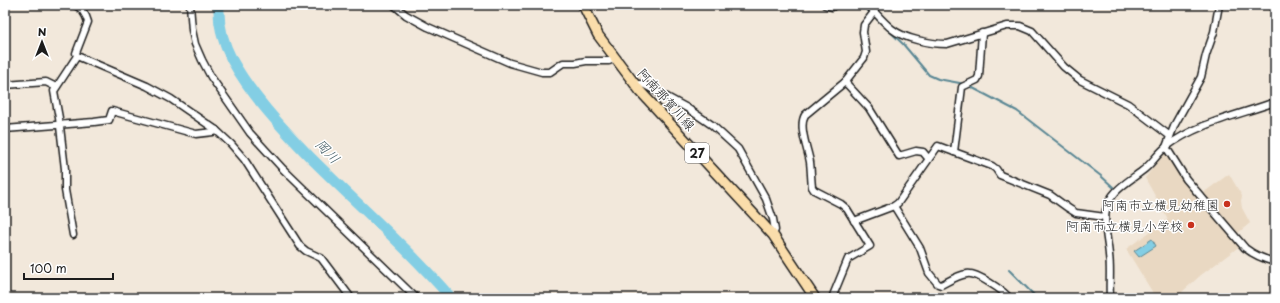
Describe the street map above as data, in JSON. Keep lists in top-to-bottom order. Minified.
{"streets":{"main road":["阿南那賀川線","27"]},"water":["岡川"],"places":["阿南市立横見幼稚園","阿南市立横見小学校"],"scale_bar":"100 m","north":"top"}
